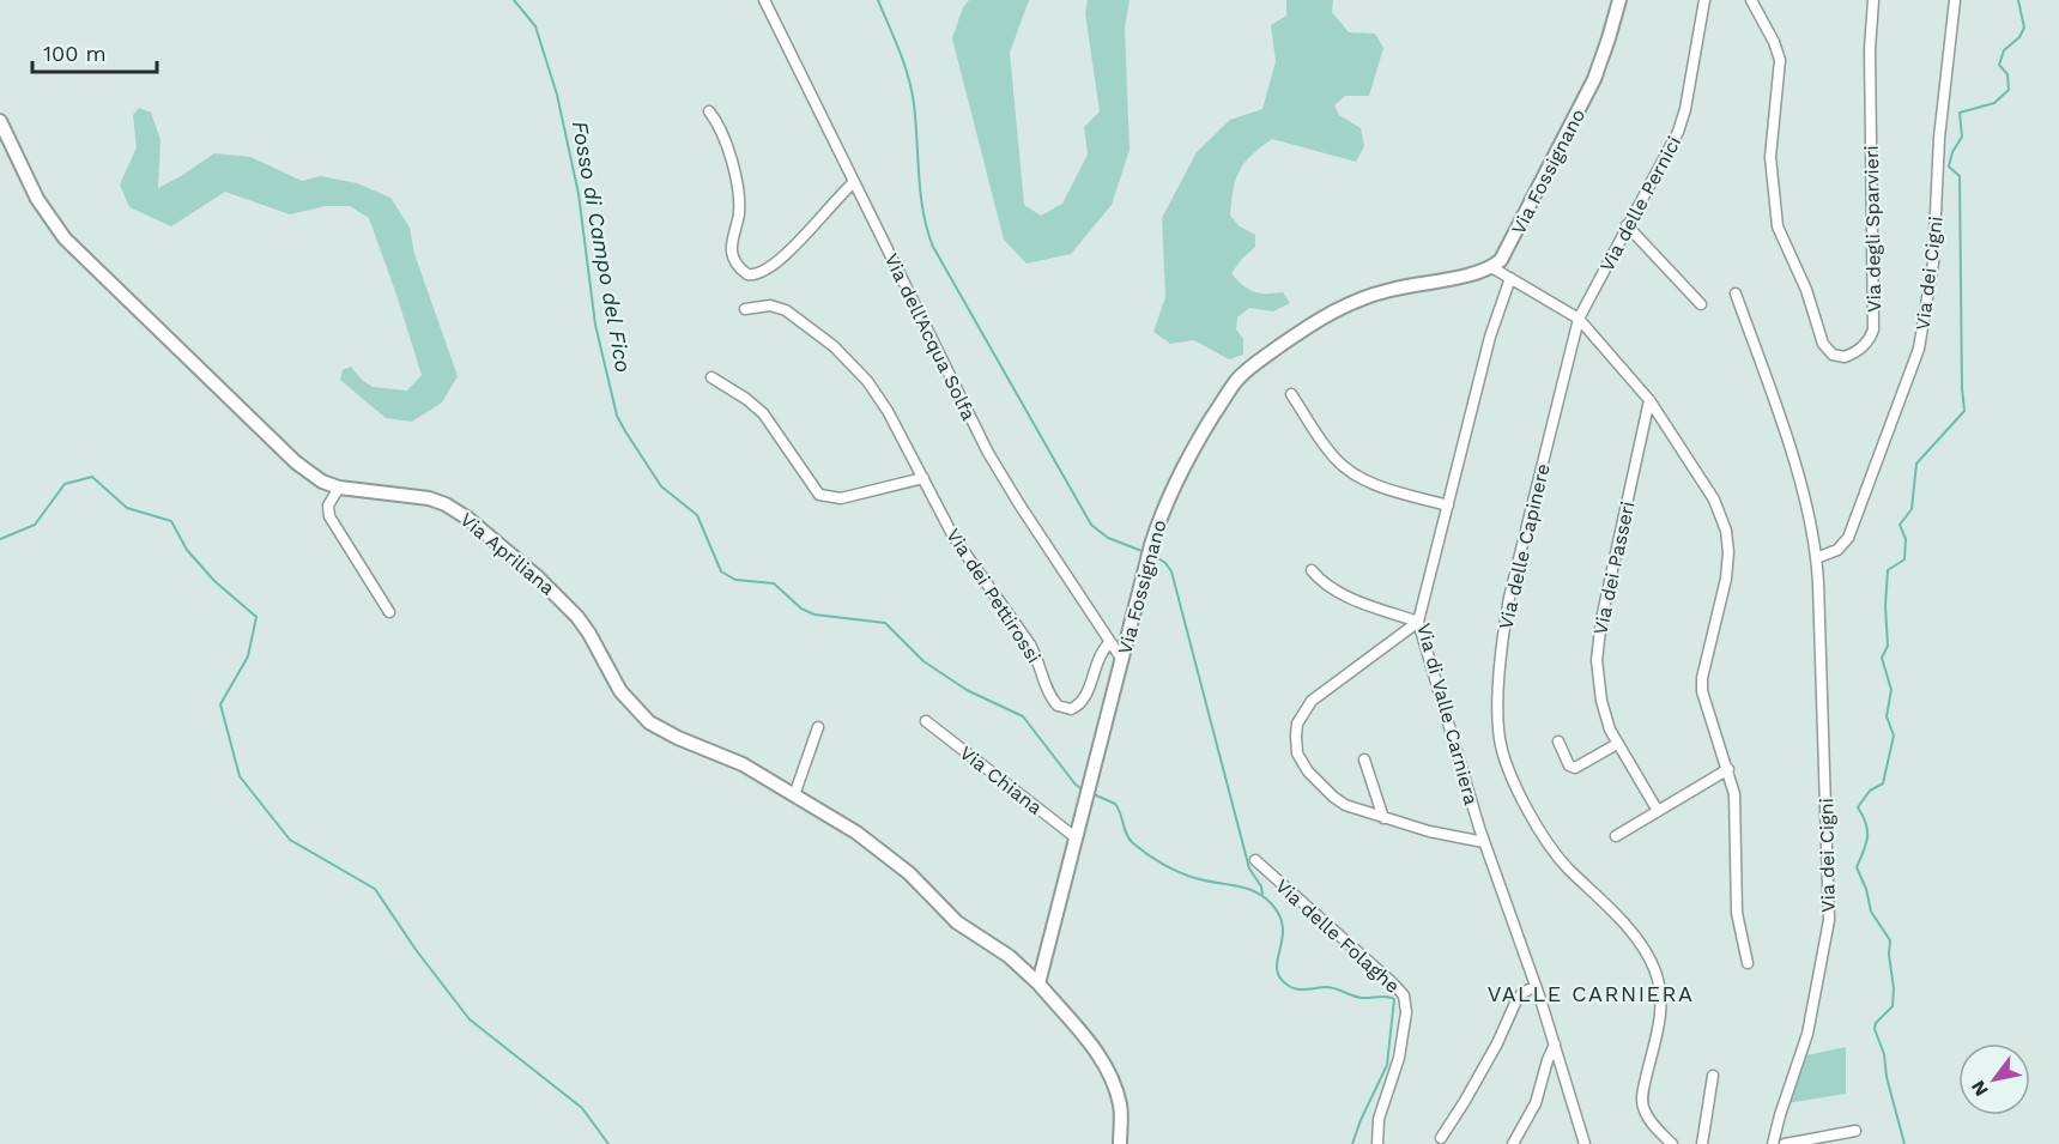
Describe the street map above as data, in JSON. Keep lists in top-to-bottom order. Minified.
{"streets":{"street":["Via Fossignano","Via delle Pernici","Via degli Sparvieri","Via dei Cigni","Via dell'Acqua Solfa","Via delle Capinere","Via Apriliana","Via dei Passeri","Via dei Pettirossi","Via di Valle Carniera","Via Chiana","Via delle Folaghe"]},"crossings":[["Via Fossignano","Via dell'Acqua Solfa"],["Via Fossignano","Via Apriliana"],["Via Fossignano","Via Chiana"],["Via delle Pernici","Via delle Capinere"],["Via dell'Acqua Solfa","Via dei Pettirossi"]],"districts":["VALLE CARNIERA"],"water":["Fosso di Campo del Fico"],"scale_bar":"100 m","north":"bottom left"}
